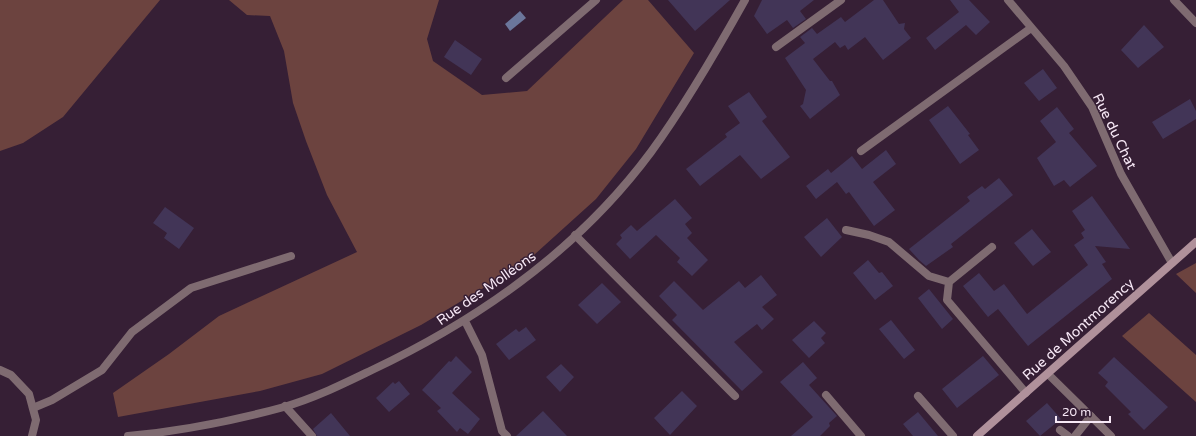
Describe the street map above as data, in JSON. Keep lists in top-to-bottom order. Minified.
{"streets":{"street":["Rue du Chat","Rue des Molléons","Rue de Montmorency"]},"crossings":[["Rue du Chat","Rue de Montmorency"]],"scale_bar":"20 m"}
